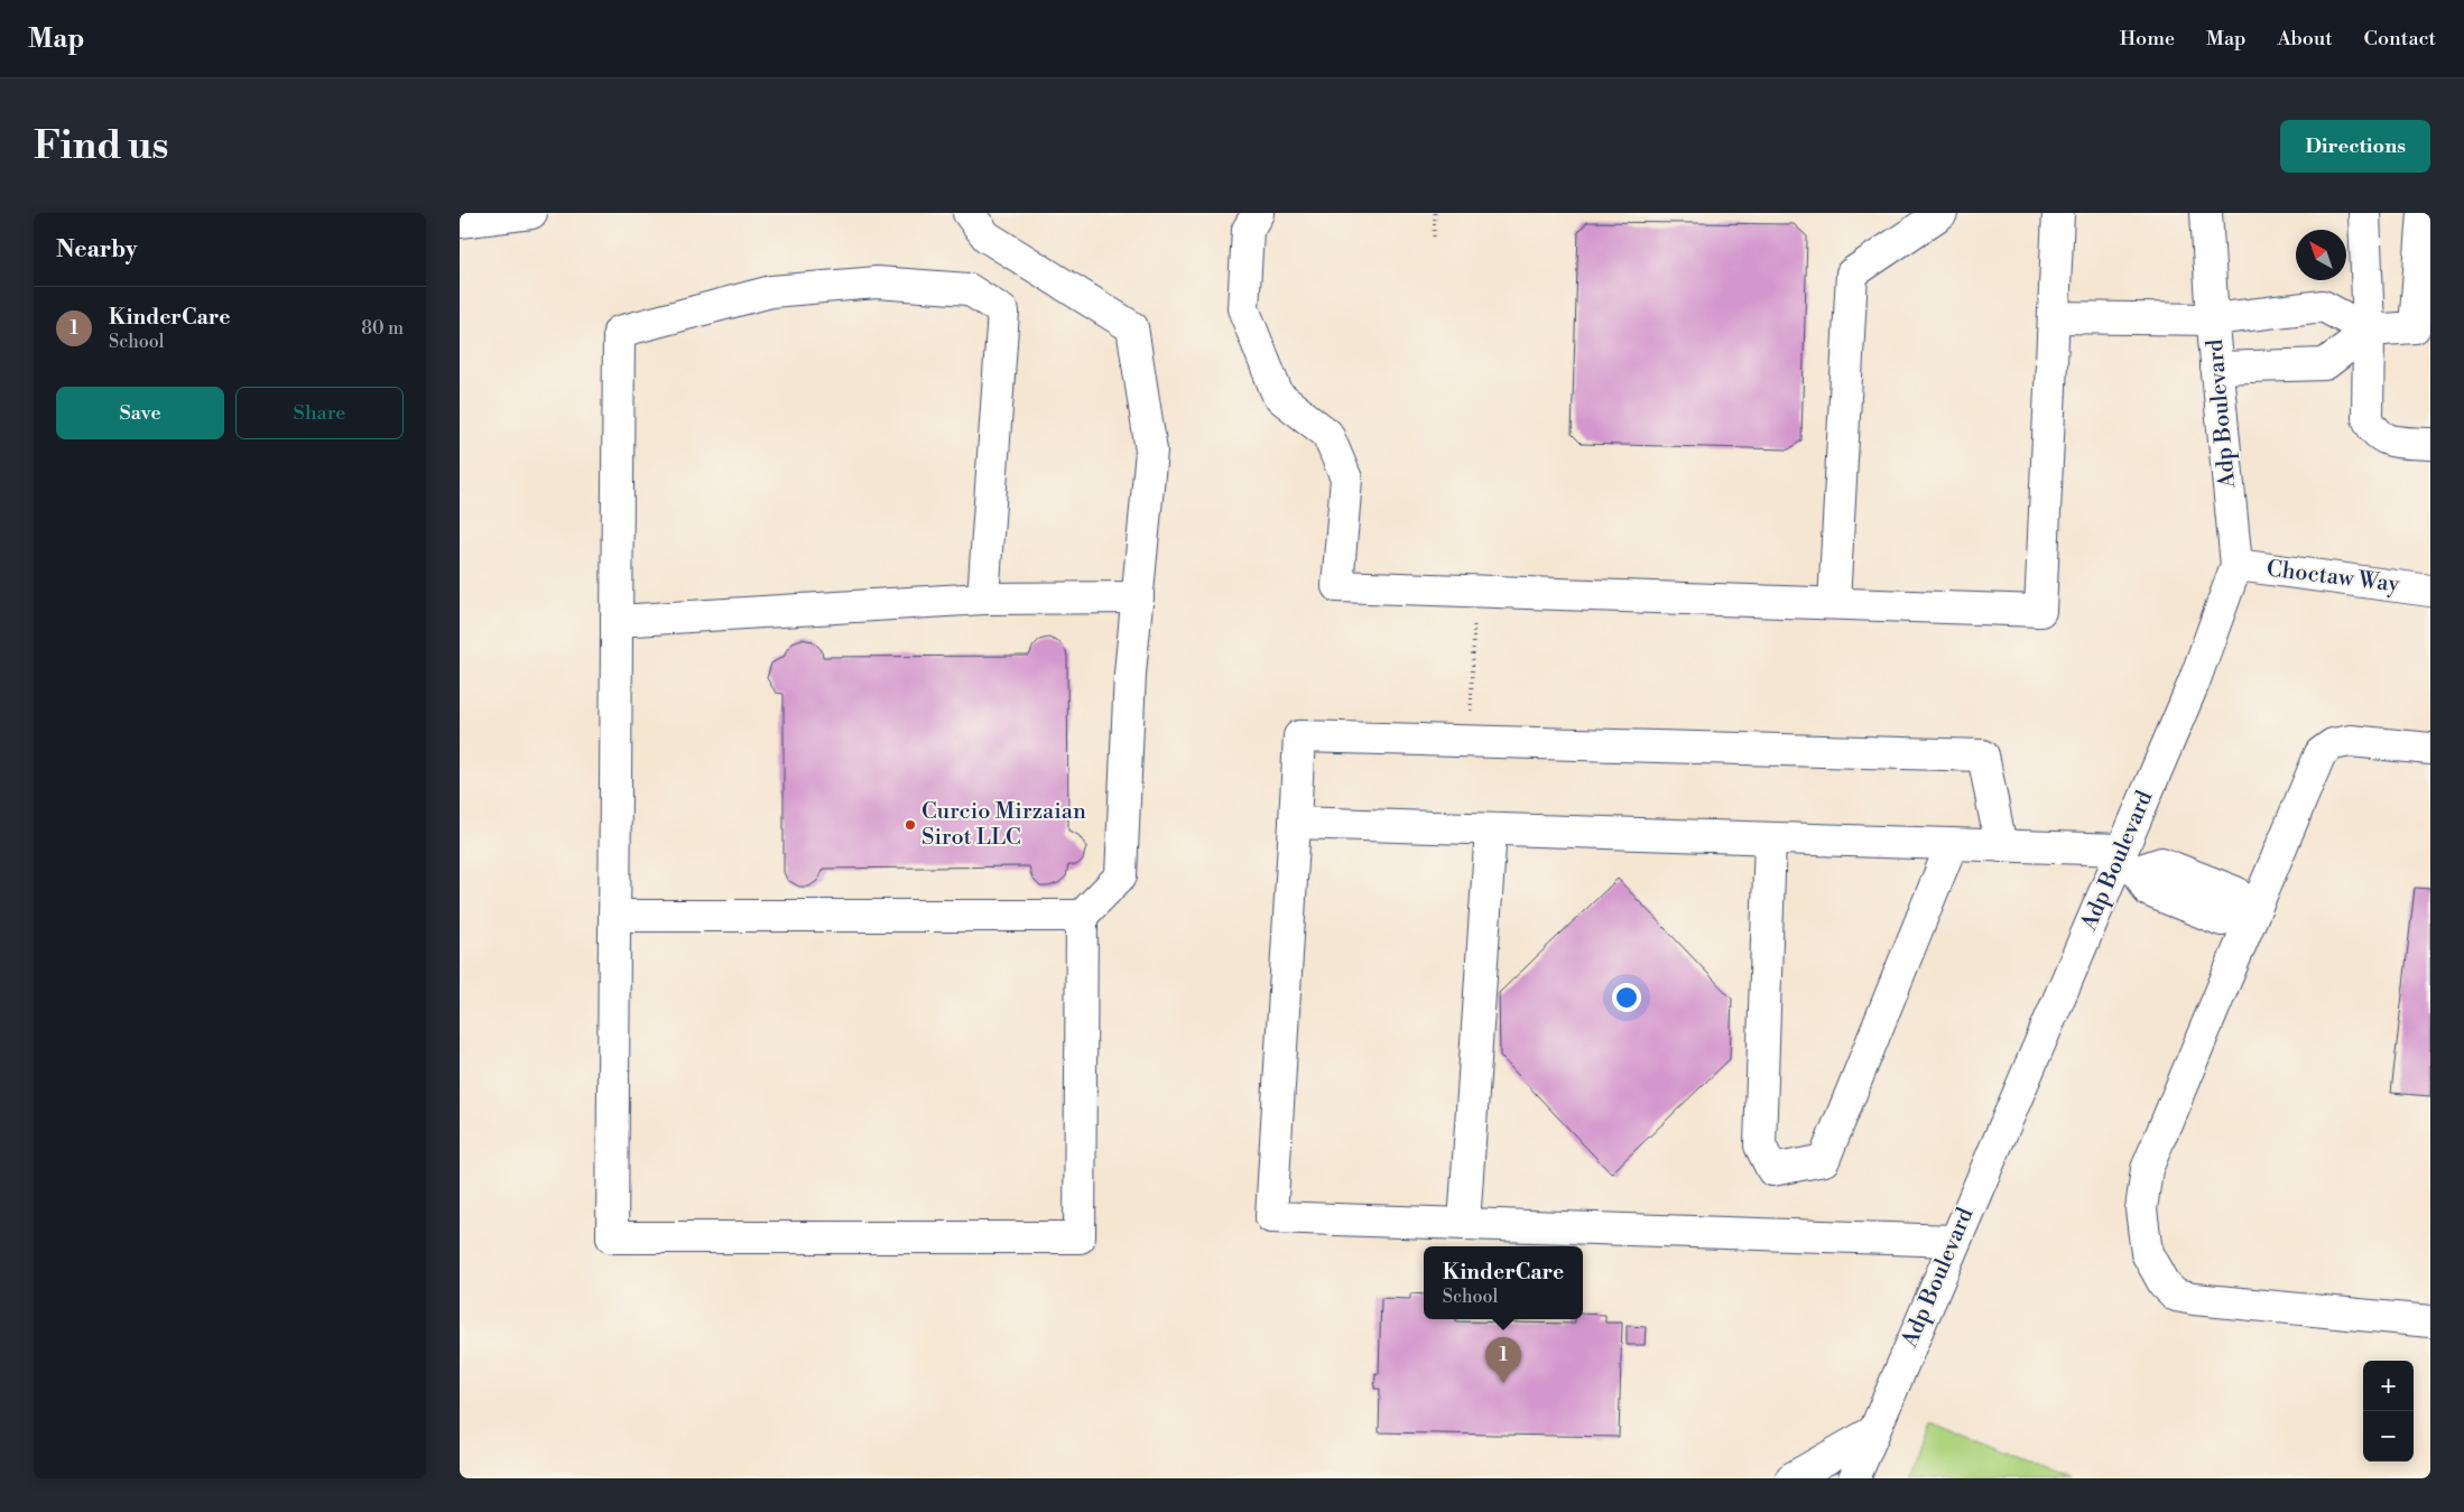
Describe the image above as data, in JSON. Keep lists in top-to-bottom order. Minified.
{"streets":{"street":["Adp Boulevard","Choctaw Way"]},"crossings":[["Adp Boulevard","Choctaw Way"]],"places":["Curcio Mirzaian Sirot LLC"],"north":"top left","page":{"header":"Map","nav":["Home","Map","About","Contact"],"buttons":["Directions",["Save","Share"]],"title":"Find us","heading":"Nearby","list":[{"mark":"1","name":"KinderCare","note":"School","value":"80 m"}],"popup":["KinderCare","School"],"pins":"1","map_buttons":["+","−"]}}
